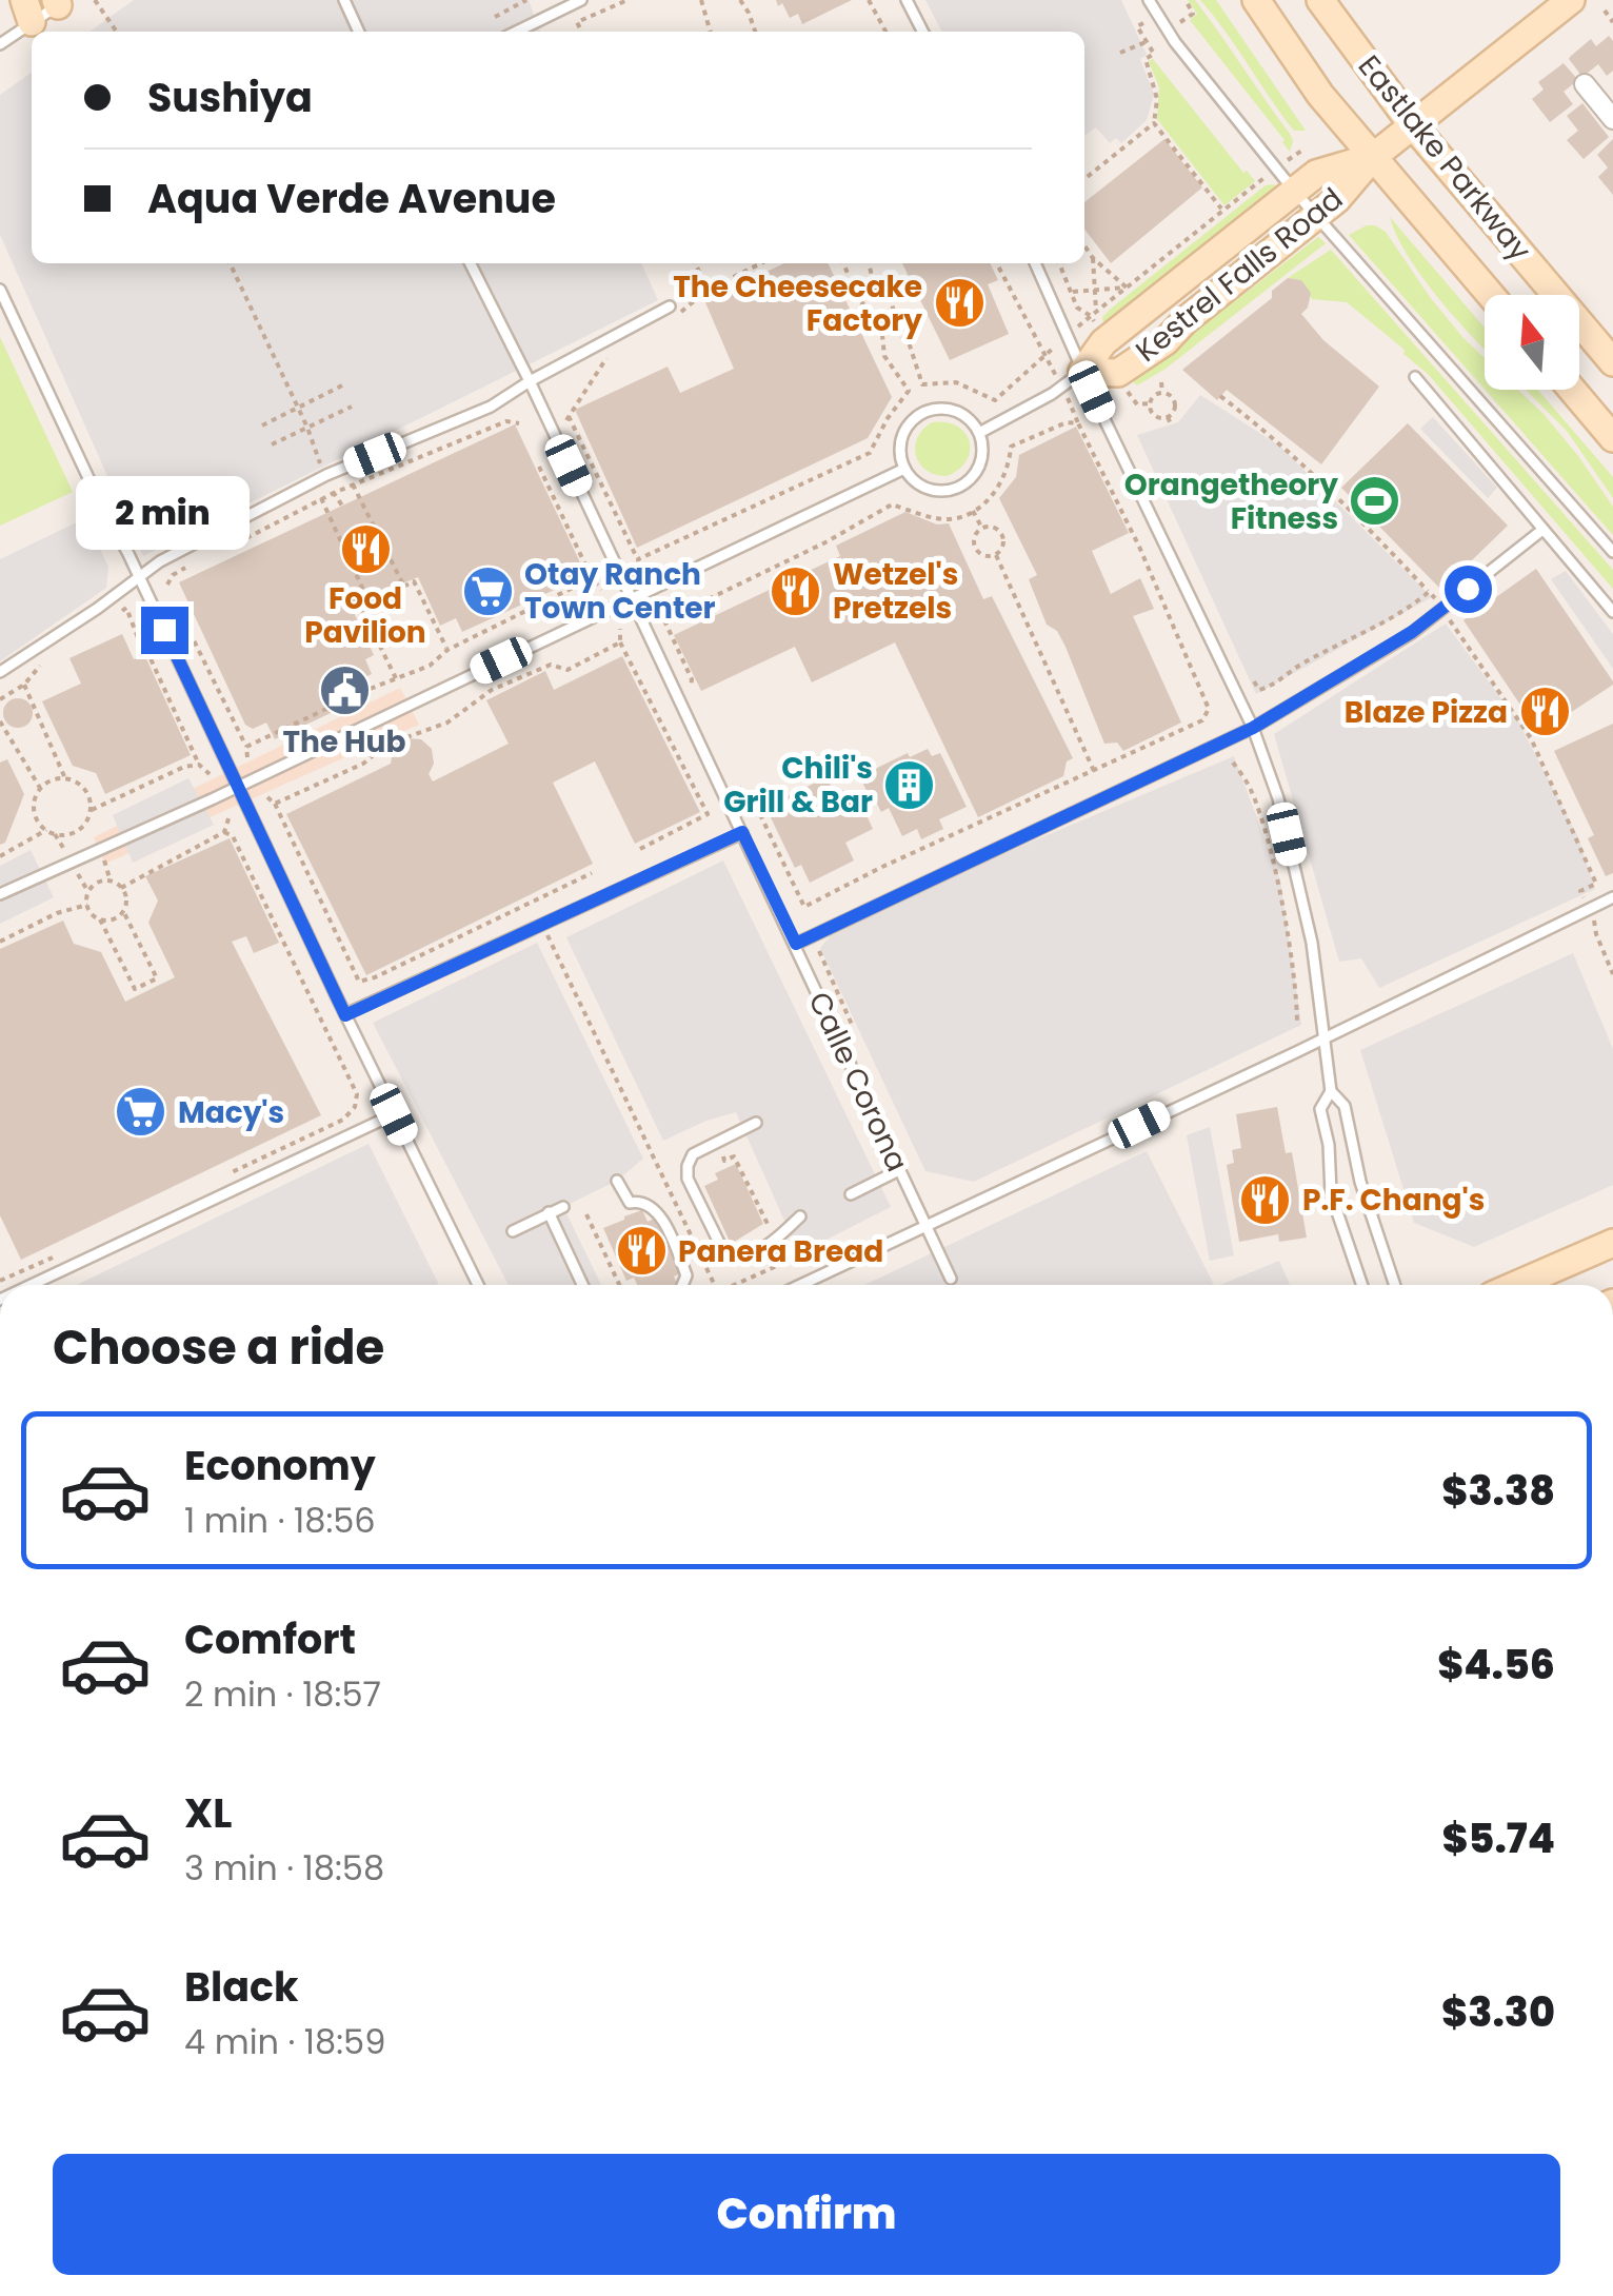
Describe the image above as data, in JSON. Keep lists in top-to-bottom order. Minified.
{"streets":{"main road":["Eastlake Parkway","Kestrel Falls Road"],"lane":["Calle Corona"]},"crossings":[["Eastlake Parkway","Kestrel Falls Road"]],"places":{"restaurant":["The Cheesecake Factory","Food Pavilion","Wetzel's Pretzels","Blaze Pizza","P.F. Chang's","Panera Bread"],"sports":["Orangetheory Fitness"],"supermarket":["Otay Ranch Town Center","Macy's"],"public building":["The Hub"],"building":["Chili's Grill & Bar"]},"north":"top","page":{"banner":["Sushiya","Aqua Verde Avenue"],"bubble":"2 min","heading":"Choose a ride","list":[{"name":"Economy","note":"1 min · 18:56","value":"$3.38"},{"name":"Comfort","note":"2 min · 18:57","value":"$4.56"},{"name":"XL","note":"3 min · 18:58","value":"$5.74"},{"name":"Black","note":"4 min · 18:59","value":"$3.30"}],"buttons":"Confirm"}}
